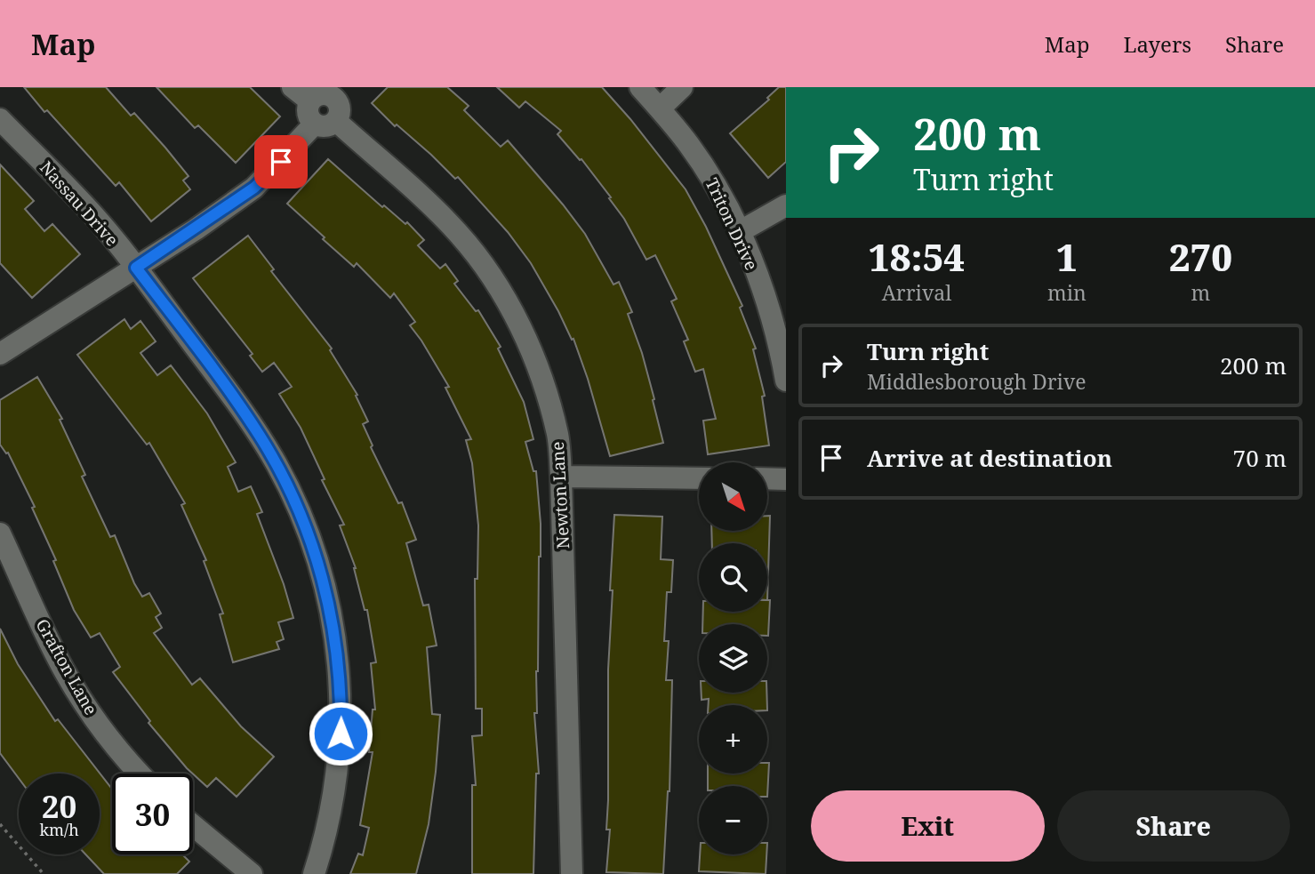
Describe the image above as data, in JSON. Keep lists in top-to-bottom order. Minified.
{"streets":{"street":["Nassau Drive","Triton Drive","Newton Lane","Grafton Lane"]},"north":"bottom right","page":{"header":"Map","nav":["Map","Layers","Share"],"turn":["200 m","Turn right"],"eta":["18:54","Arrival","1","min","270","m"],"list":[{"name":"Turn right","note":"Middlesborough Drive","value":"200 m"},{"name":"Arrive at destination","value":"70 m"}],"map_buttons":["+","−"],"speed":"20 km/h","limit":"30","buttons":["Exit","Share"]}}
